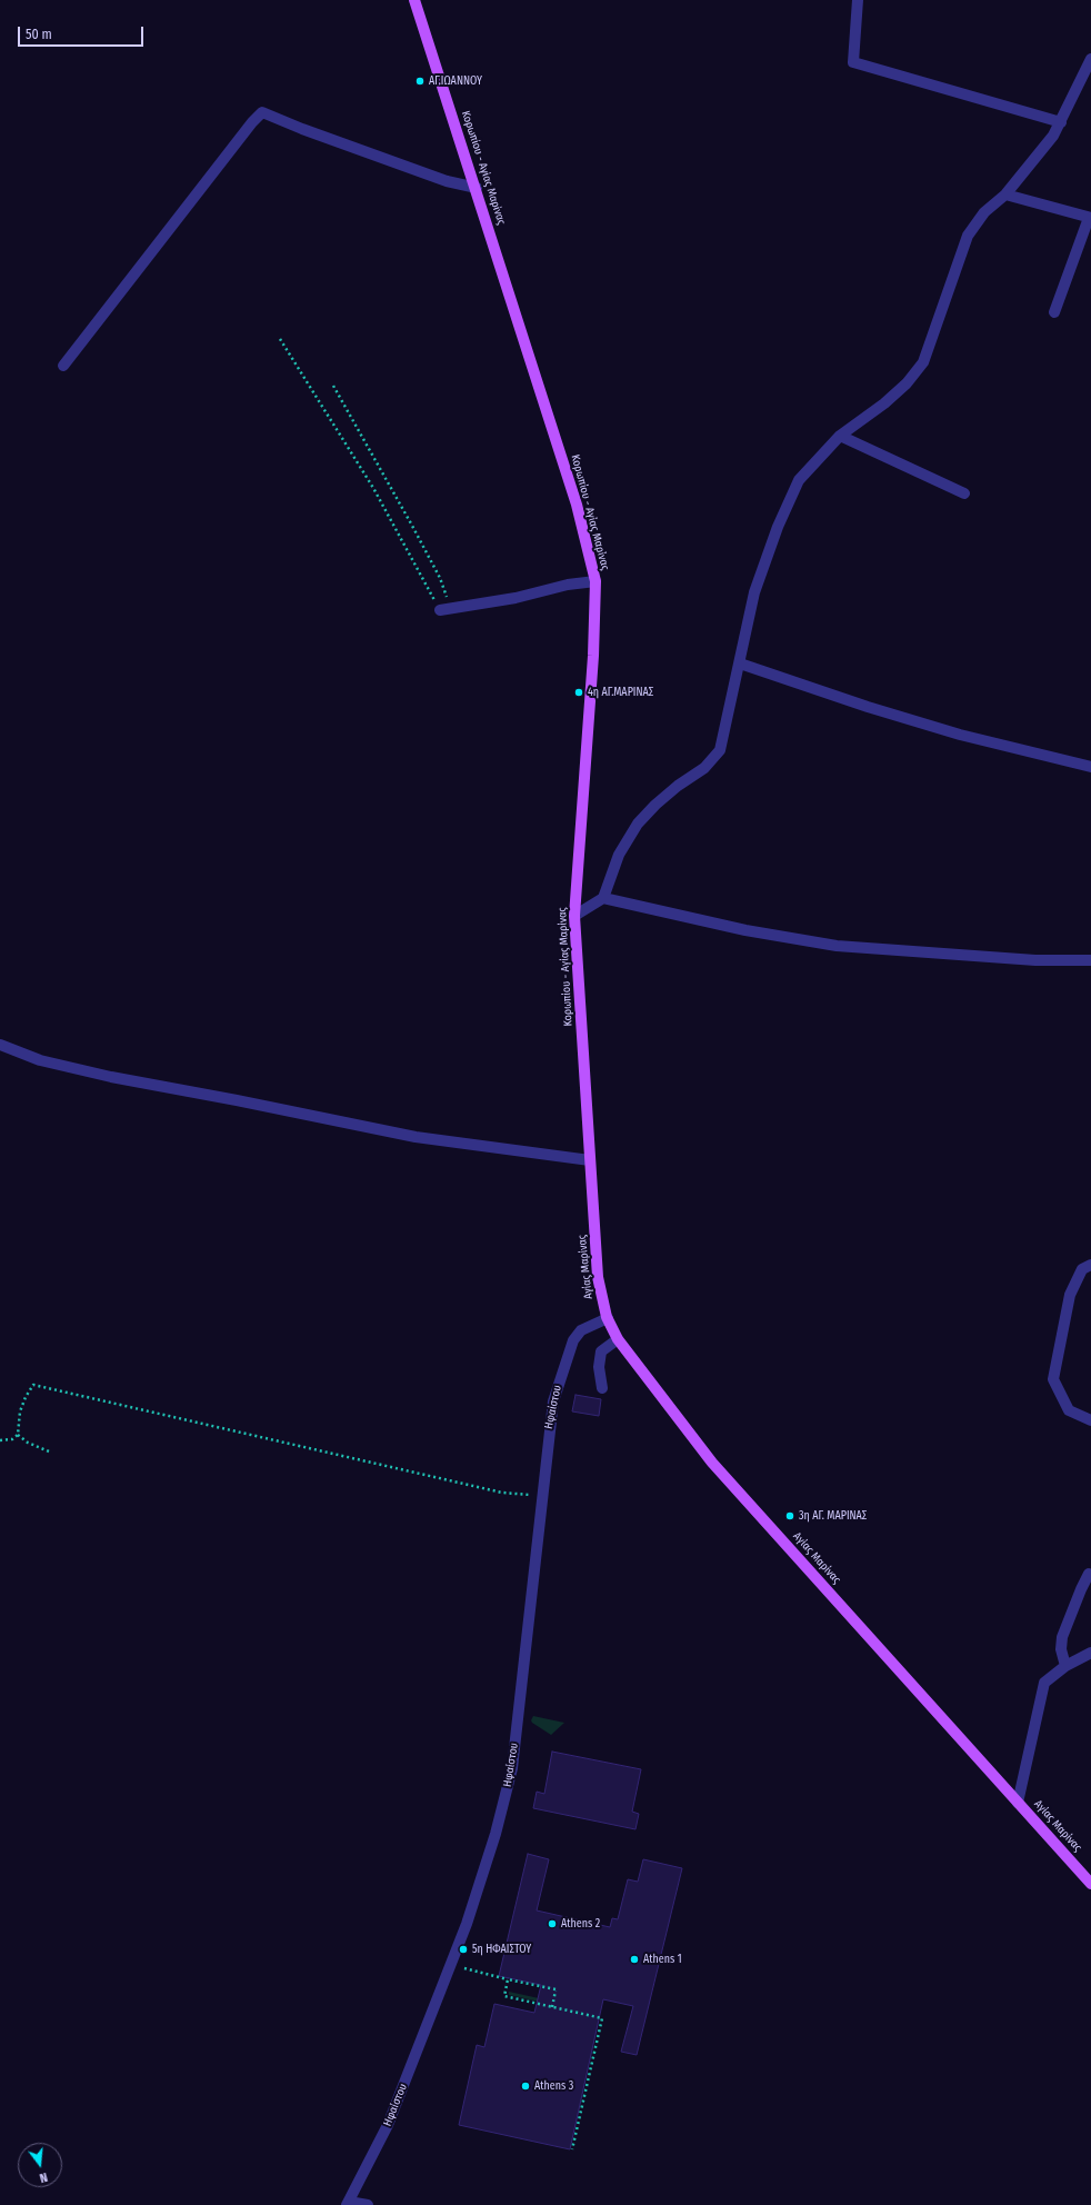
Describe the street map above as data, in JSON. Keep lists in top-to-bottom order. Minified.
{"streets":{"main road":["Κορωπίου - Αγίας Μαρίνας","Αγίας Μαρίνας"],"street":["Ηφαίστου"]},"crossings":[["Κορωπίου - Αγίας Μαρίνας","Αγίας Μαρίνας"],["Αγίας Μαρίνας","Ηφαίστου"]],"places":["ΑΓ.ΙΩΑΝΝΟΥ","4η ΑΓ.ΜΑΡΙΝΑΣ","3η ΑΓ. ΜΑΡΙΝΑΣ","Athens 2","5η ΗΦΑΙΣΤΟΥ","Athens 1","Athens 3"],"scale_bar":"50 m","north":"bottom"}
